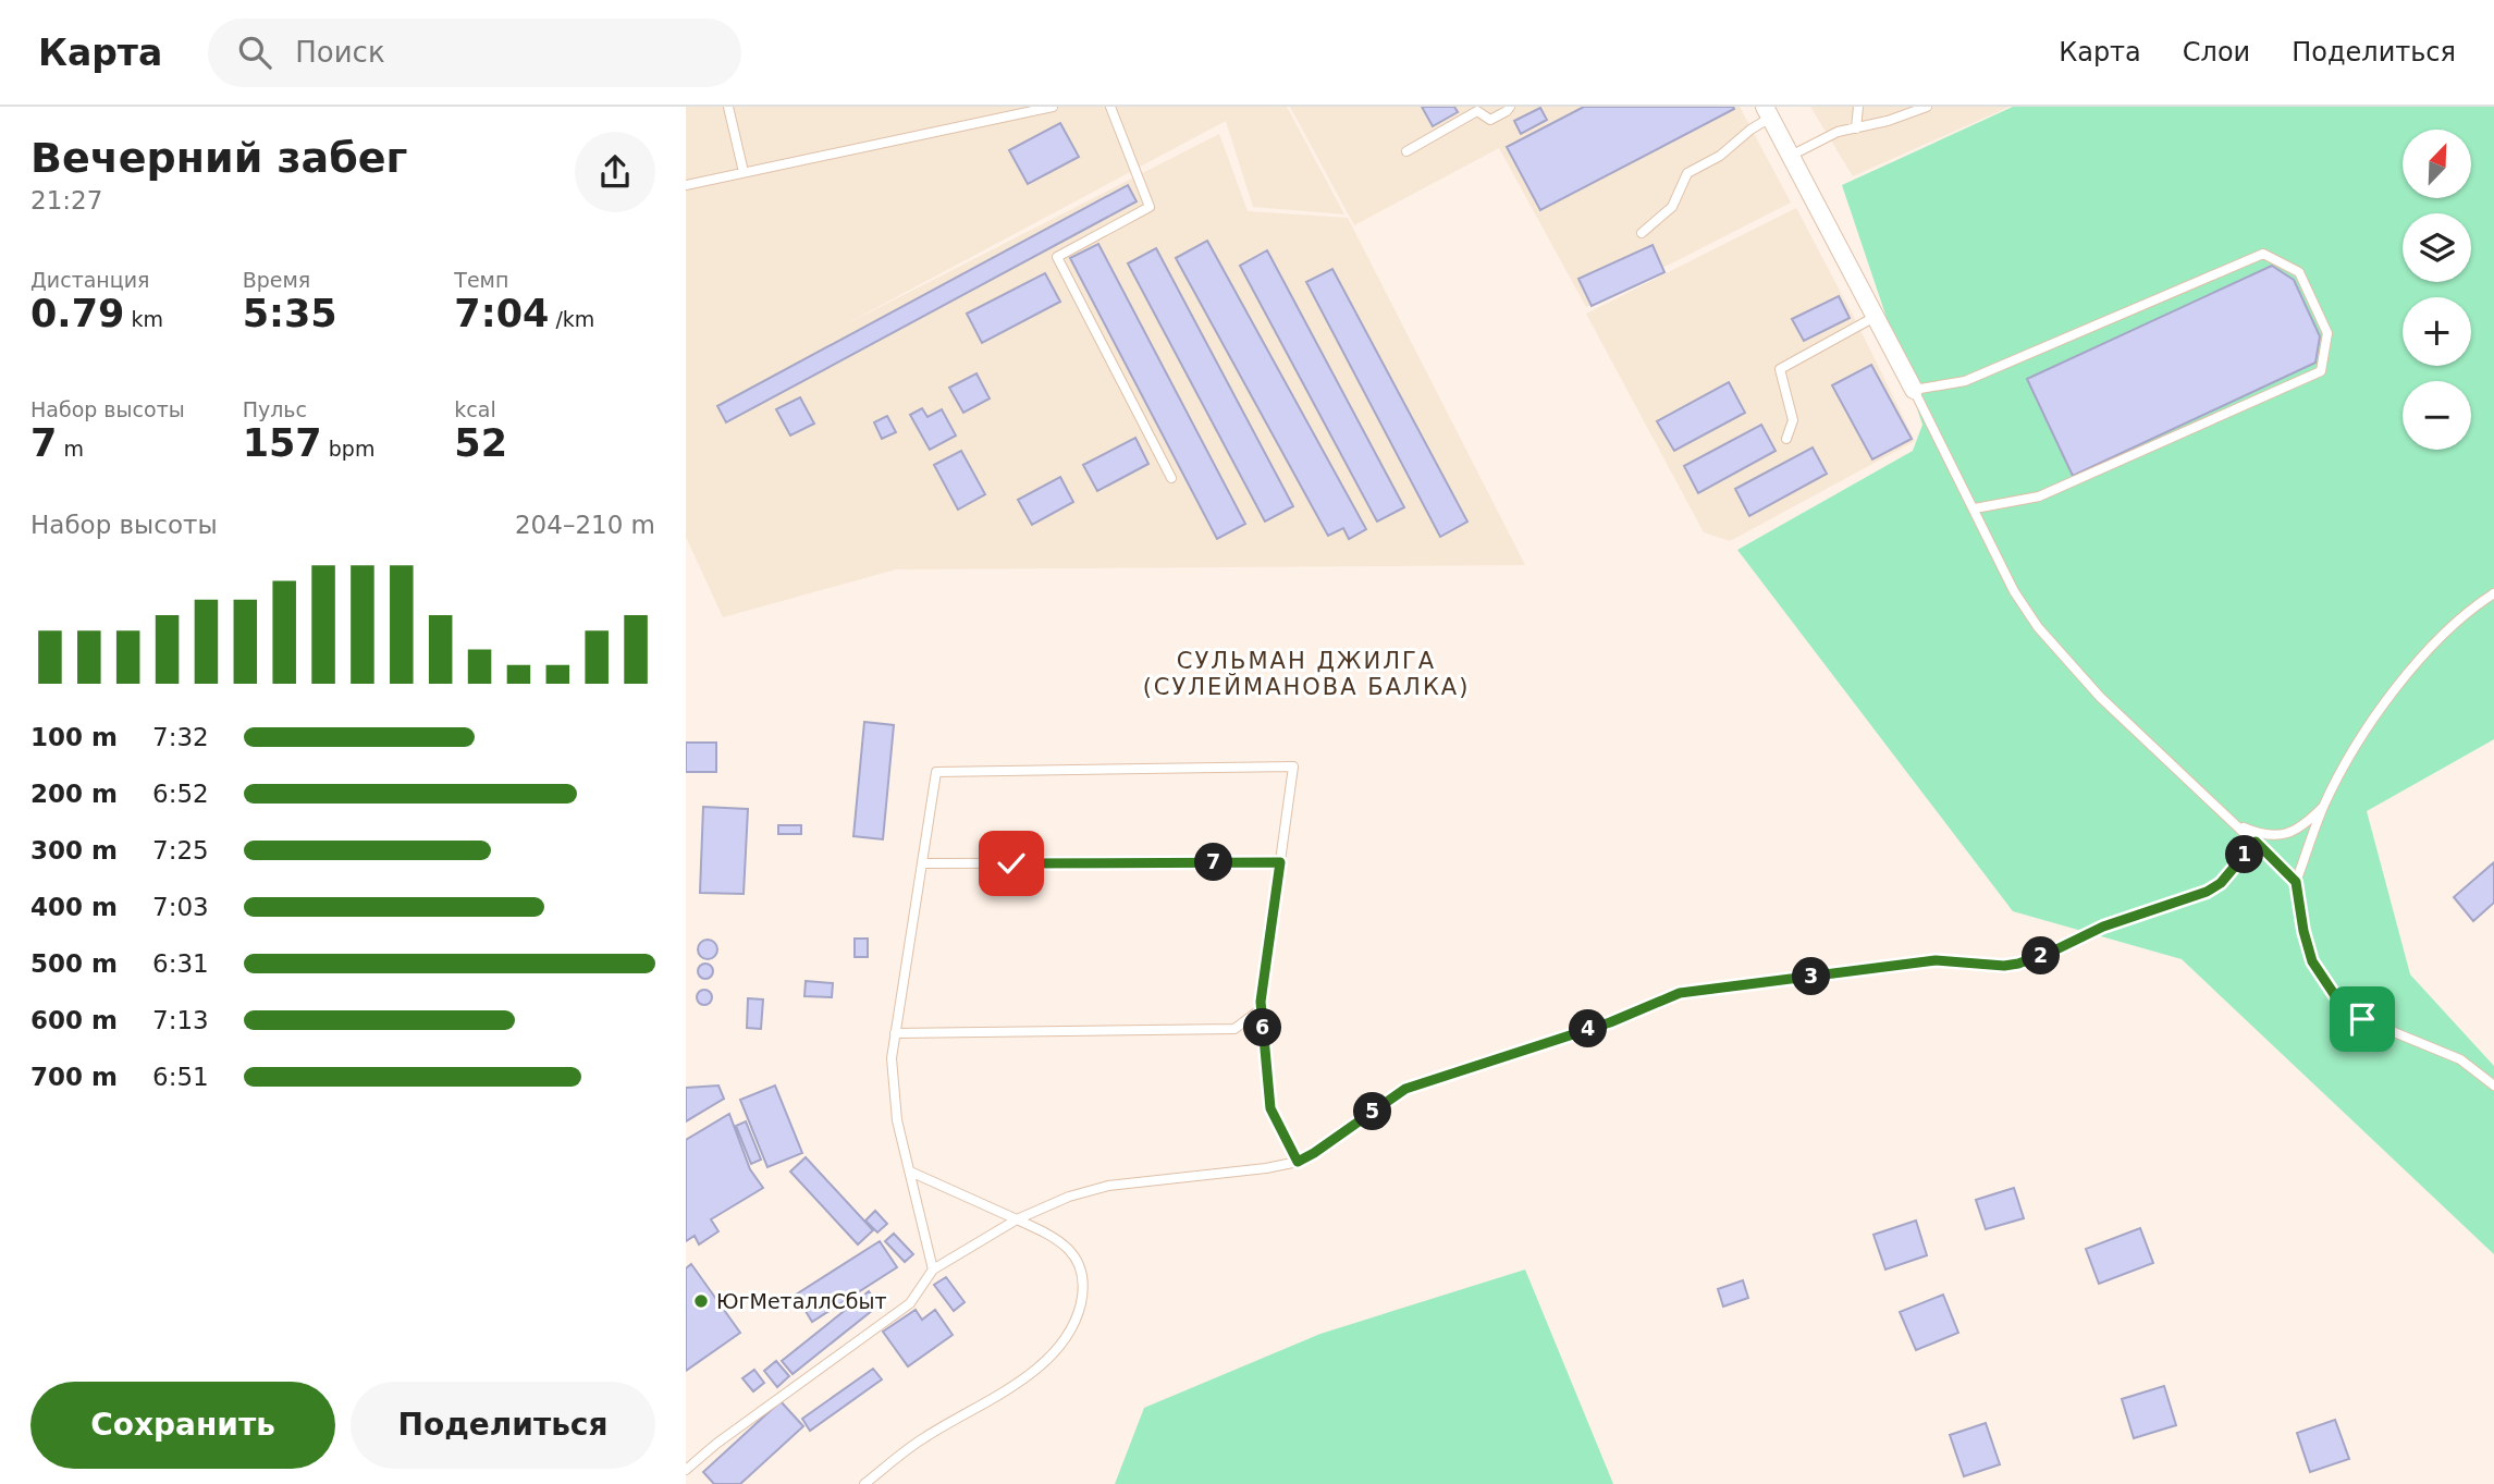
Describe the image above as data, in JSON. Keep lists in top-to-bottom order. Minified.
{"districts":["СУЛЬМАН ДЖИЛГА (СУЛЕЙМАНОВА БАЛКА)"],"places":["ЮгМеталлСбыт"],"north":"top right","page":{"header":"Карта","search":"Поиск","nav":["Карта","Слои","Поделиться"],"heading":["Вечерний забег","21:27"],"map_buttons":["+","−"],"stats":[["Дистанция","0.79 km"],["Время","5:35"],["Темп","7:04 /km"],["Набор высоты","7 m"],["Пульс","157 bpm"],["kcal","52"]],"chart":["Набор высоты","204–210 m"],"list":[{"name":"100 m","note":"7:32"},{"name":"200 m","note":"6:52"},{"name":"300 m","note":"7:25"},{"name":"400 m","note":"7:03"},{"name":"500 m","note":"6:31"},{"name":"600 m","note":"7:13"},{"name":"700 m","note":"6:51"}],"pins":["1","7","2","3","6","4","5"],"buttons":["Сохранить","Поделиться"]}}
